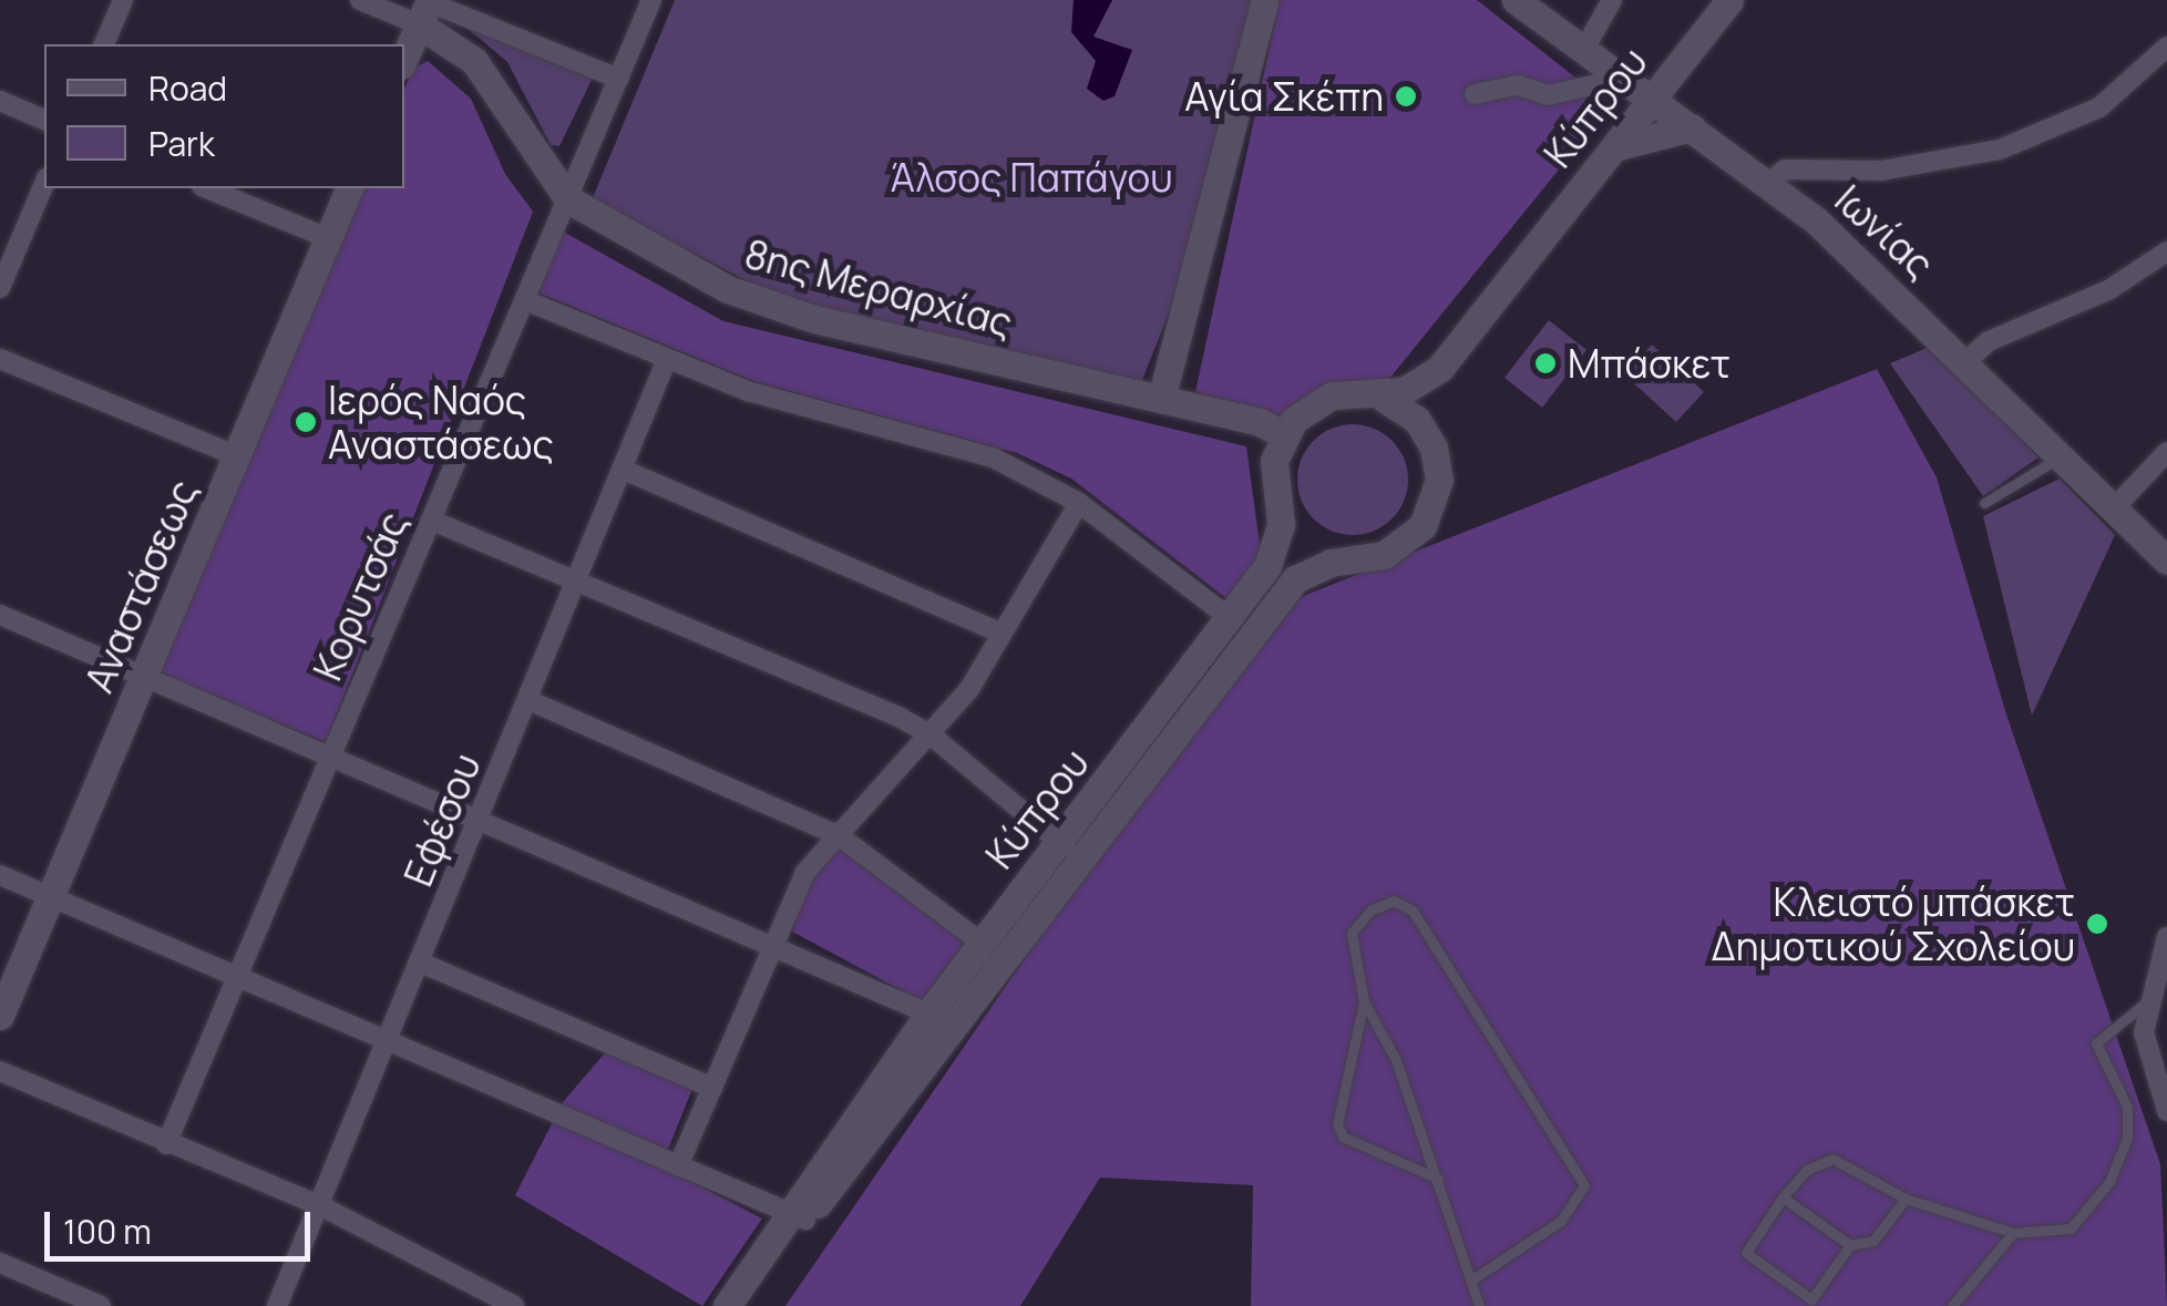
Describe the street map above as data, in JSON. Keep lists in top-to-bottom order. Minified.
{"streets":{"street":["Κύπρου","Ιωνίας","8ης Μεραρχίας","Αναστάσεως","Κορυτσάς","Εφέσου"]},"crossings":[["Κύπρου","Ιωνίας"],["Κύπρου","8ης Μεραρχίας"],["8ης Μεραρχίας","Κορυτσάς"]],"parks":["Άλσος Παπάγου"],"places":["Αγία Σκέπη","Μπάσκετ","Ιερός Ναός Αναστάσεως","Κλειστό μπάσκετ Δημοτικού Σχολείου"],"legend":["Road","Park"],"scale_bar":"100 m"}
